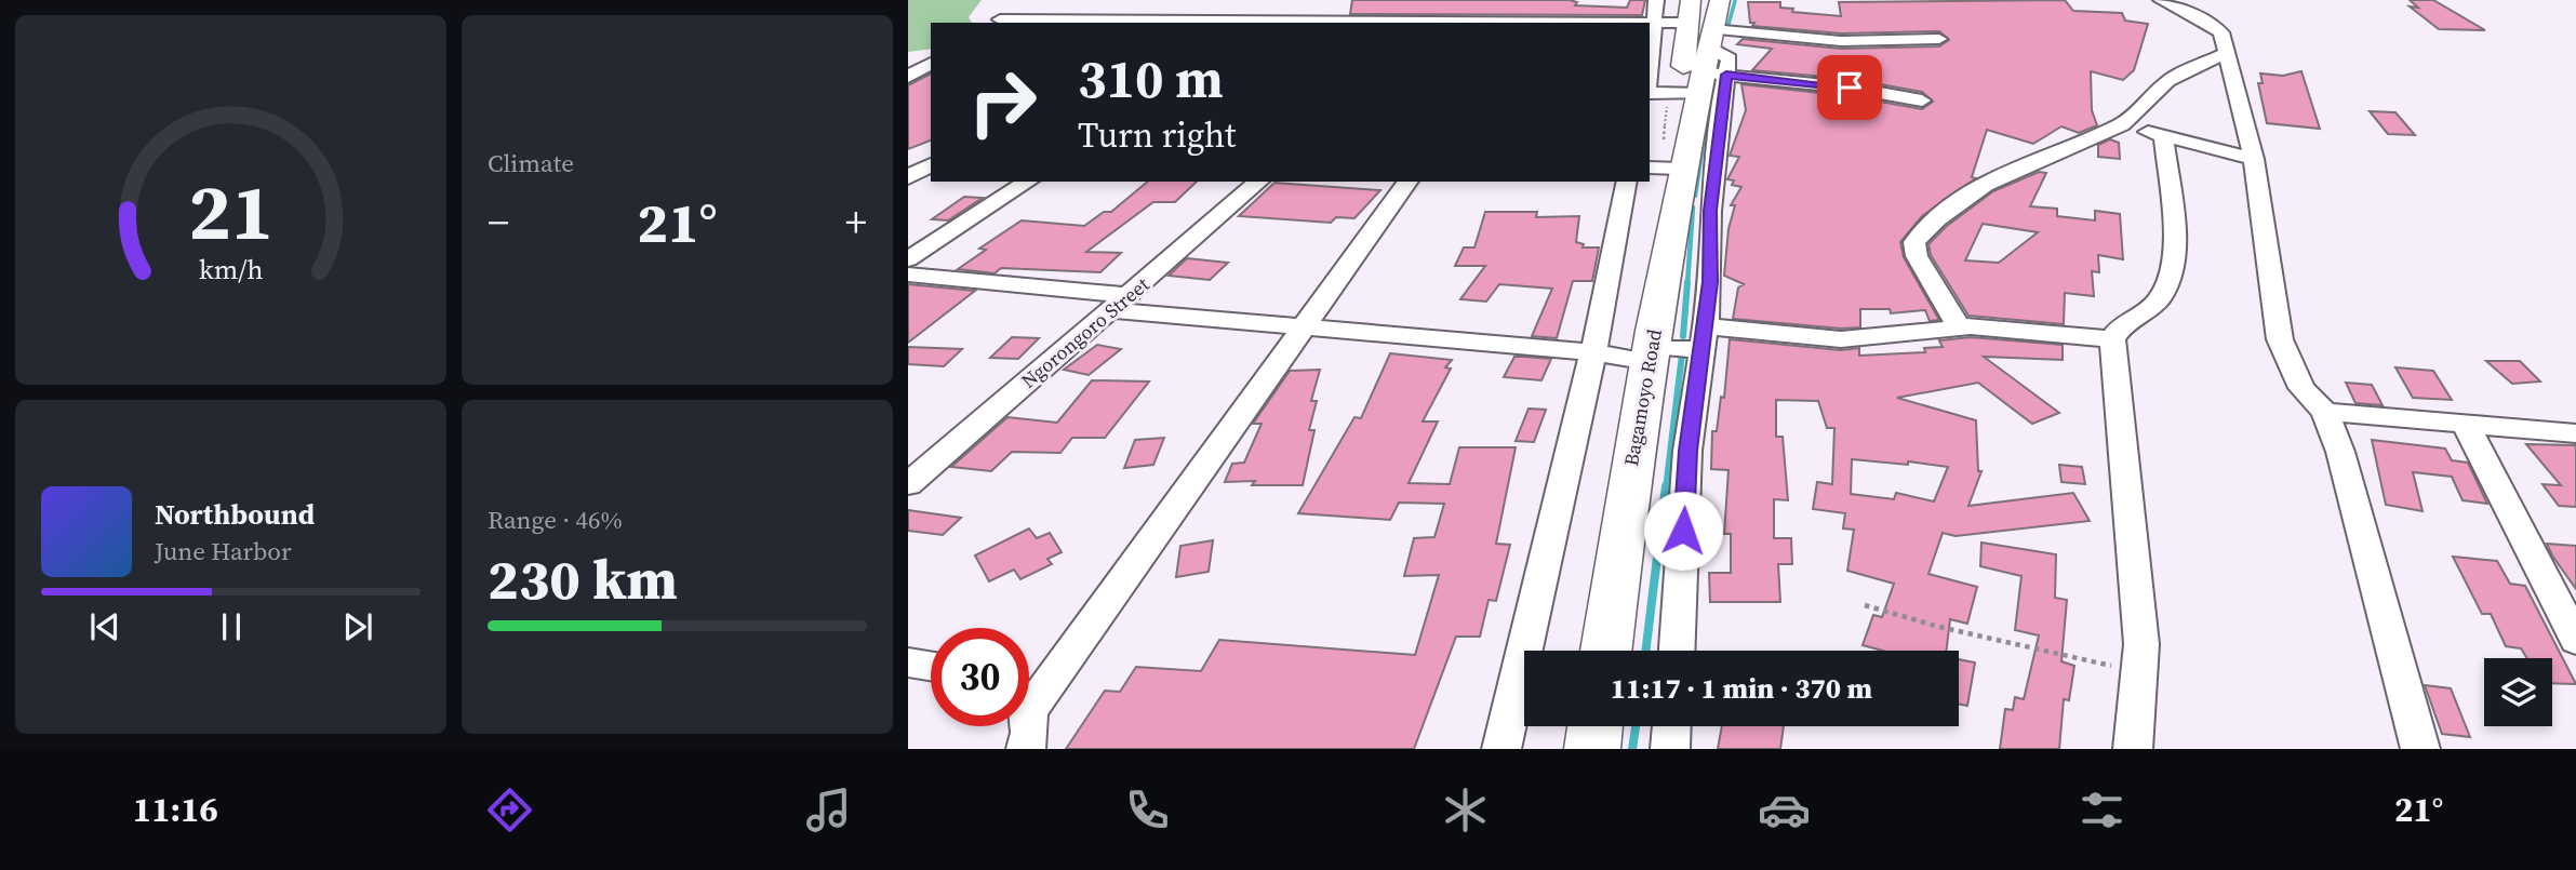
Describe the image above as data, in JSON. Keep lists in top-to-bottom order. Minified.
{"streets":{"highway":["Bagamoyo Road"],"street":["Ngorongoro Street"]},"page":{"tile":["Climate",["Range · 46%","230 km"]],"turn":["310 m","Turn right"],"heat":["−","21°","+"],"song":["Northbound","June Harbor"],"limit":"30","trip":"11:17 · 1 min · 370 m","tabs":["11:16","21°"],"gauge":["21","km/h"]}}
